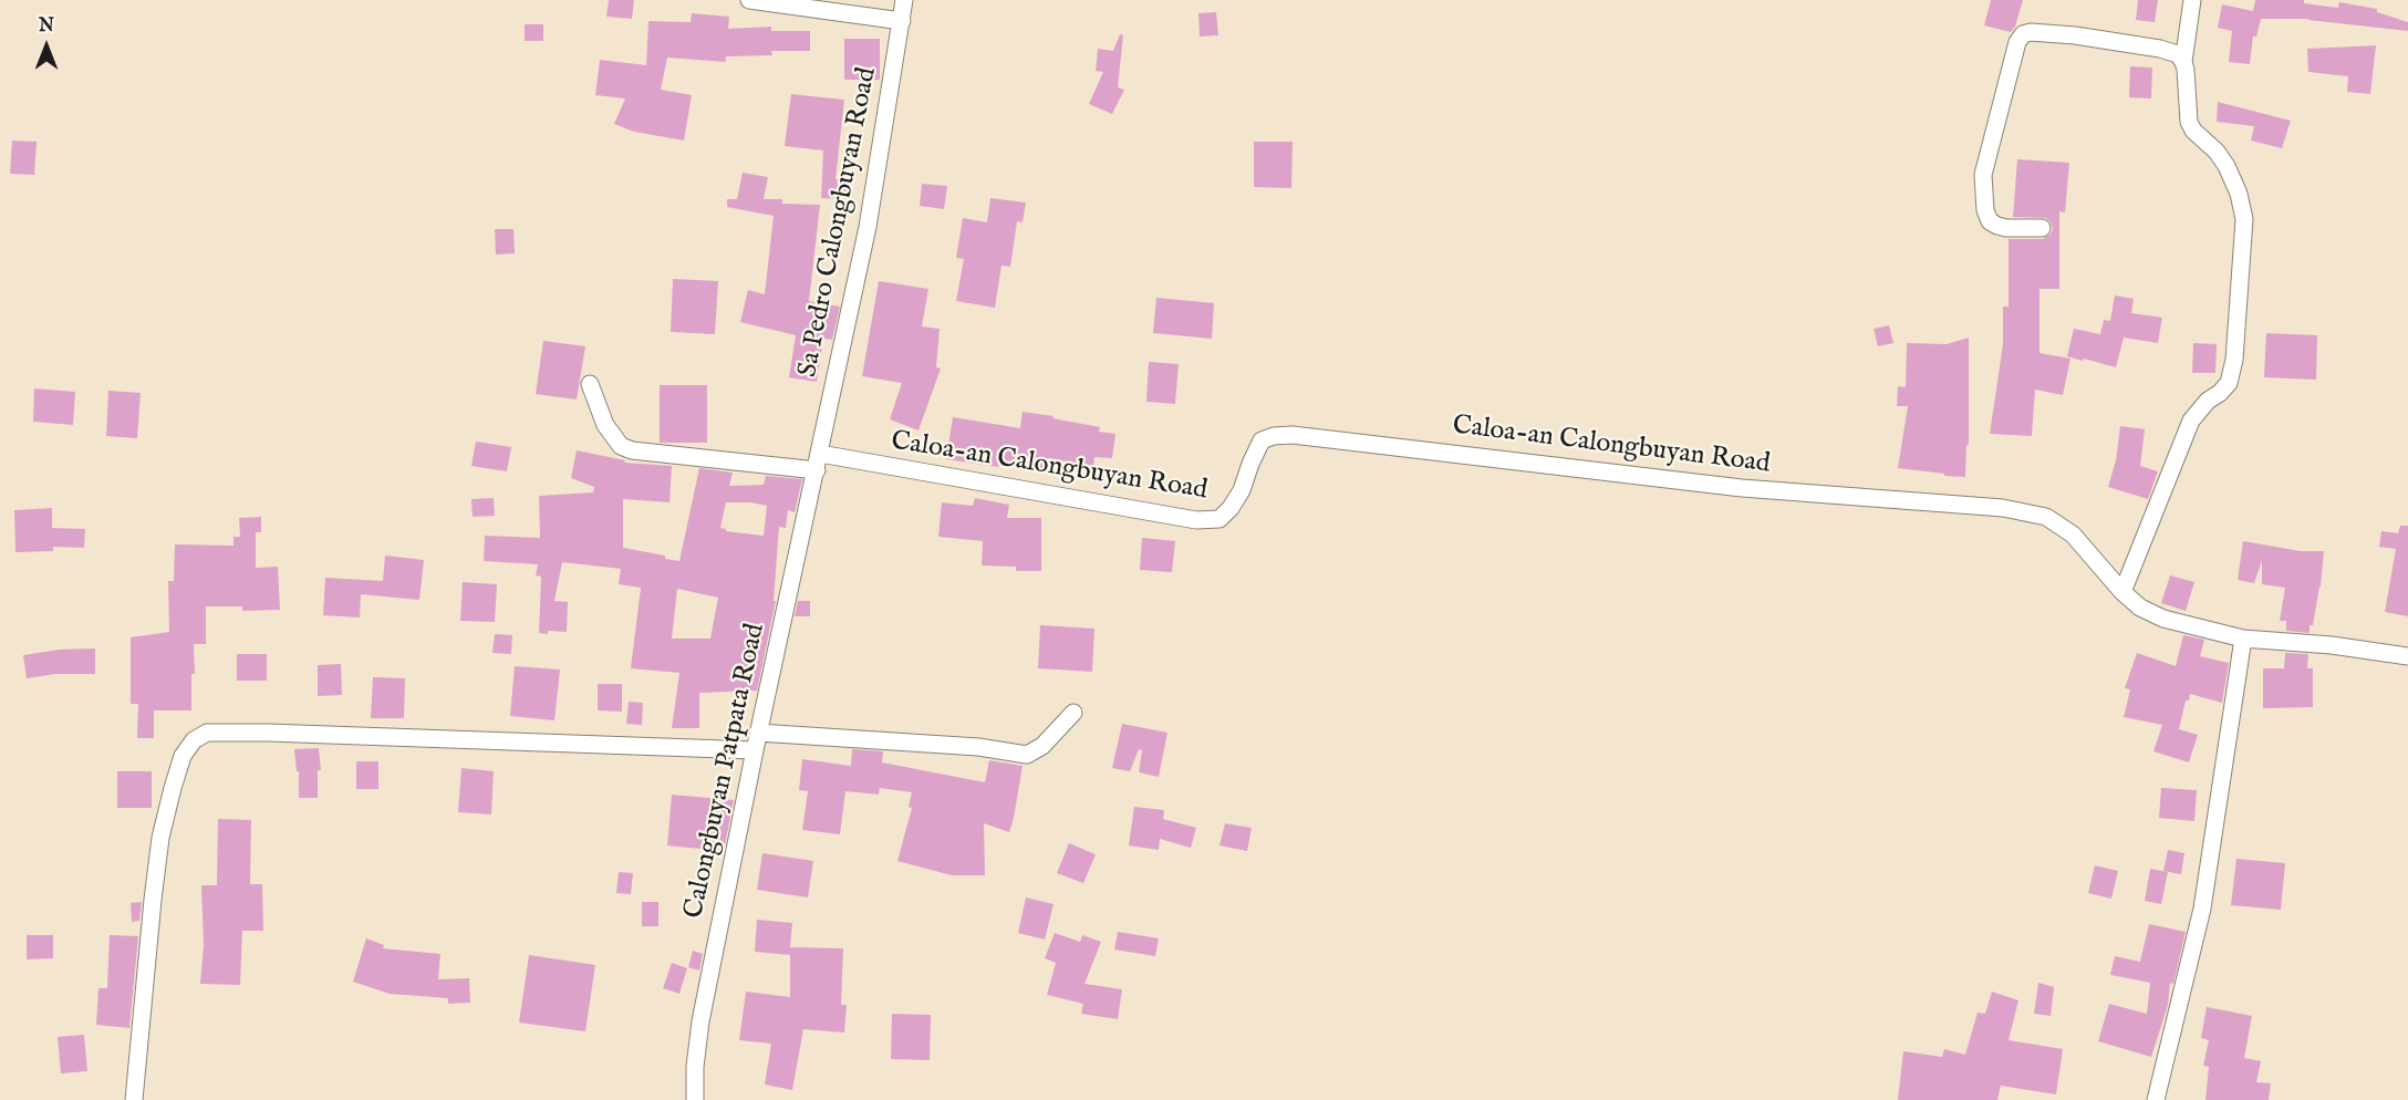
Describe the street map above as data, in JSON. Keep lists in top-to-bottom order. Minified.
{"streets":{"street":["Sa Pedro Calongbuyan Road","Caloa-an Calongbuyan Road","Calongbuyan Patpata Road"]},"crossings":[["Sa Pedro Calongbuyan Road","Caloa-an Calongbuyan Road"],["Sa Pedro Calongbuyan Road","Calongbuyan Patpata Road"],["Caloa-an Calongbuyan Road","Calongbuyan Patpata Road"]],"north":"top"}
